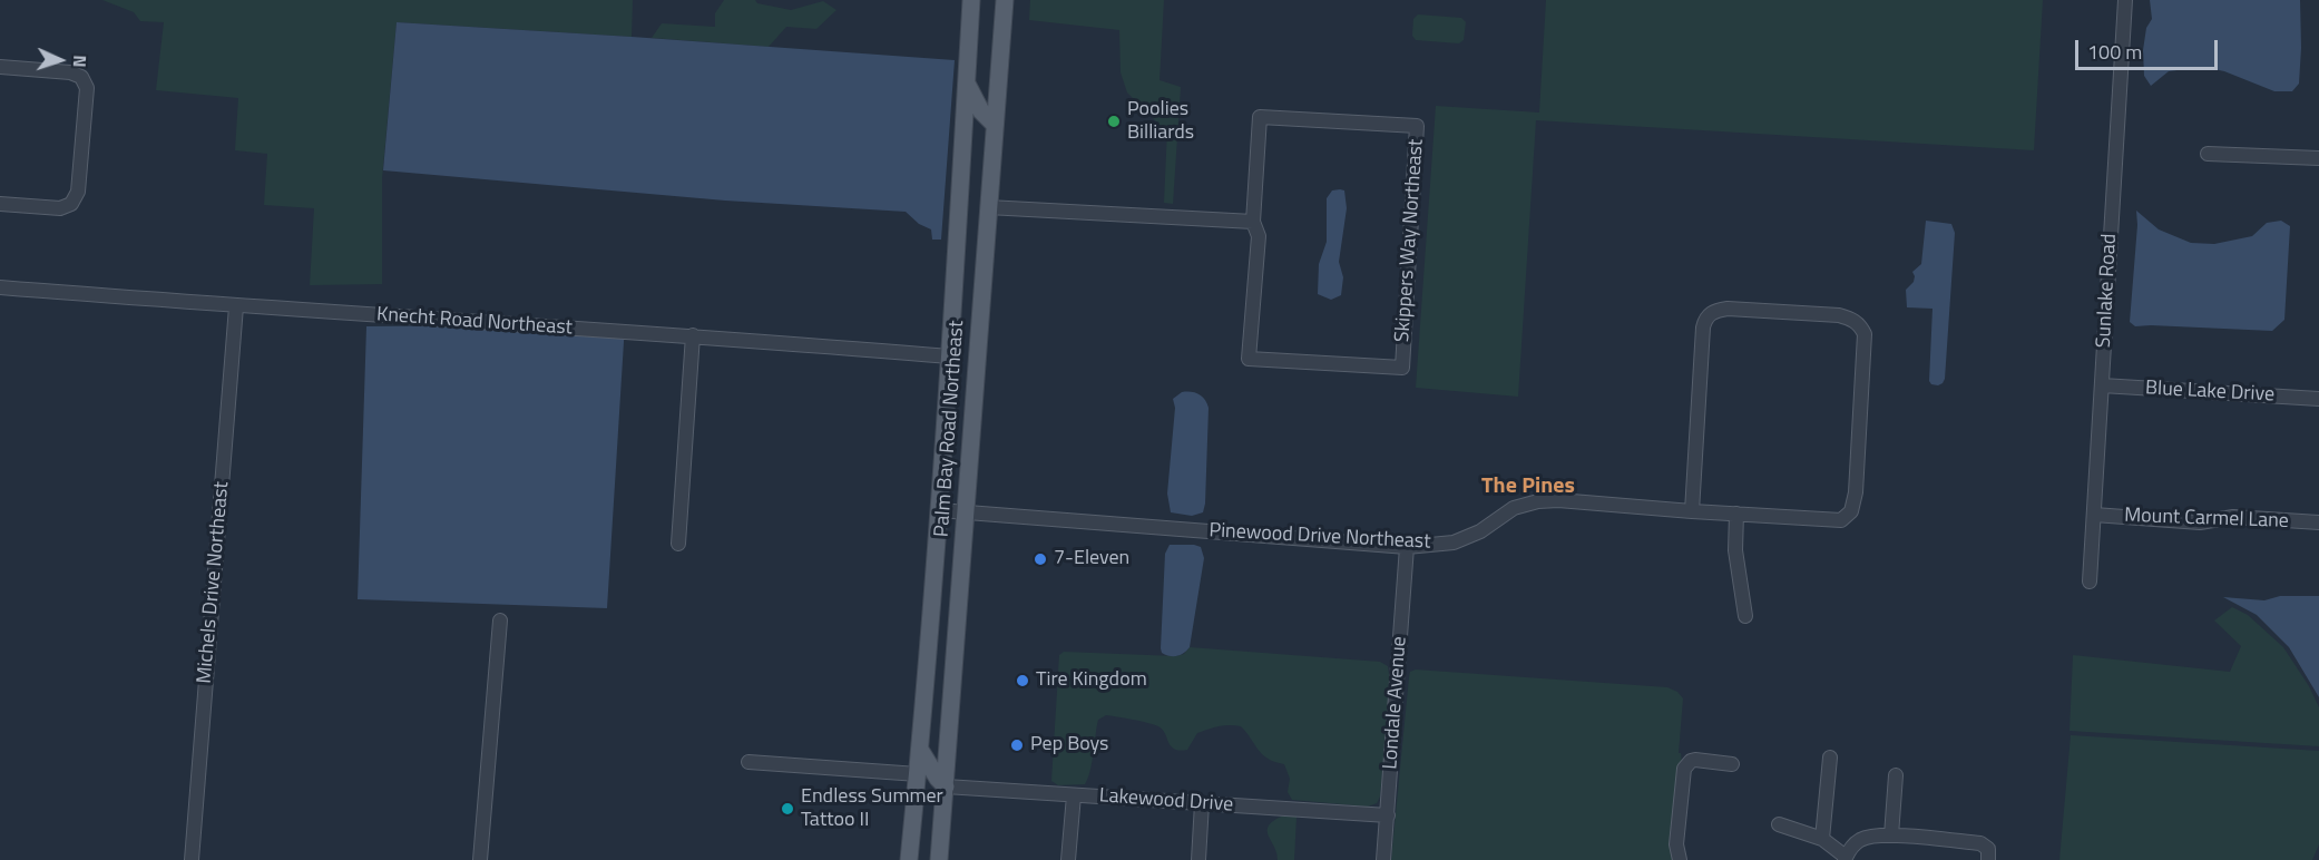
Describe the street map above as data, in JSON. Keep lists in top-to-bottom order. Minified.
{"streets":{"main road":["Palm Bay Road Northeast"],"street":["Skippers Way Northeast","Sunlake Road","Knecht Road Northeast","Blue Lake Drive","Mount Carmel Lane","Pinewood Drive Northeast","Michels Drive Northeast","Londale Avenue","Lakewood Drive"]},"crossings":[["Sunlake Road","Blue Lake Drive"],["Sunlake Road","Mount Carmel Lane"],["Knecht Road Northeast","Palm Bay Road Northeast"],["Knecht Road Northeast","Michels Drive Northeast"],["Palm Bay Road Northeast","Pinewood Drive Northeast"],["Palm Bay Road Northeast","Lakewood Drive"],["Pinewood Drive Northeast","Londale Avenue"],["Londale Avenue","Lakewood Drive"]],"districts":["The Pines"],"places":["Poolies Billiards","7-Eleven","Tire Kingdom","Pep Boys","Endless Summer Tattoo II"],"scale_bar":"100 m","north":"right"}
